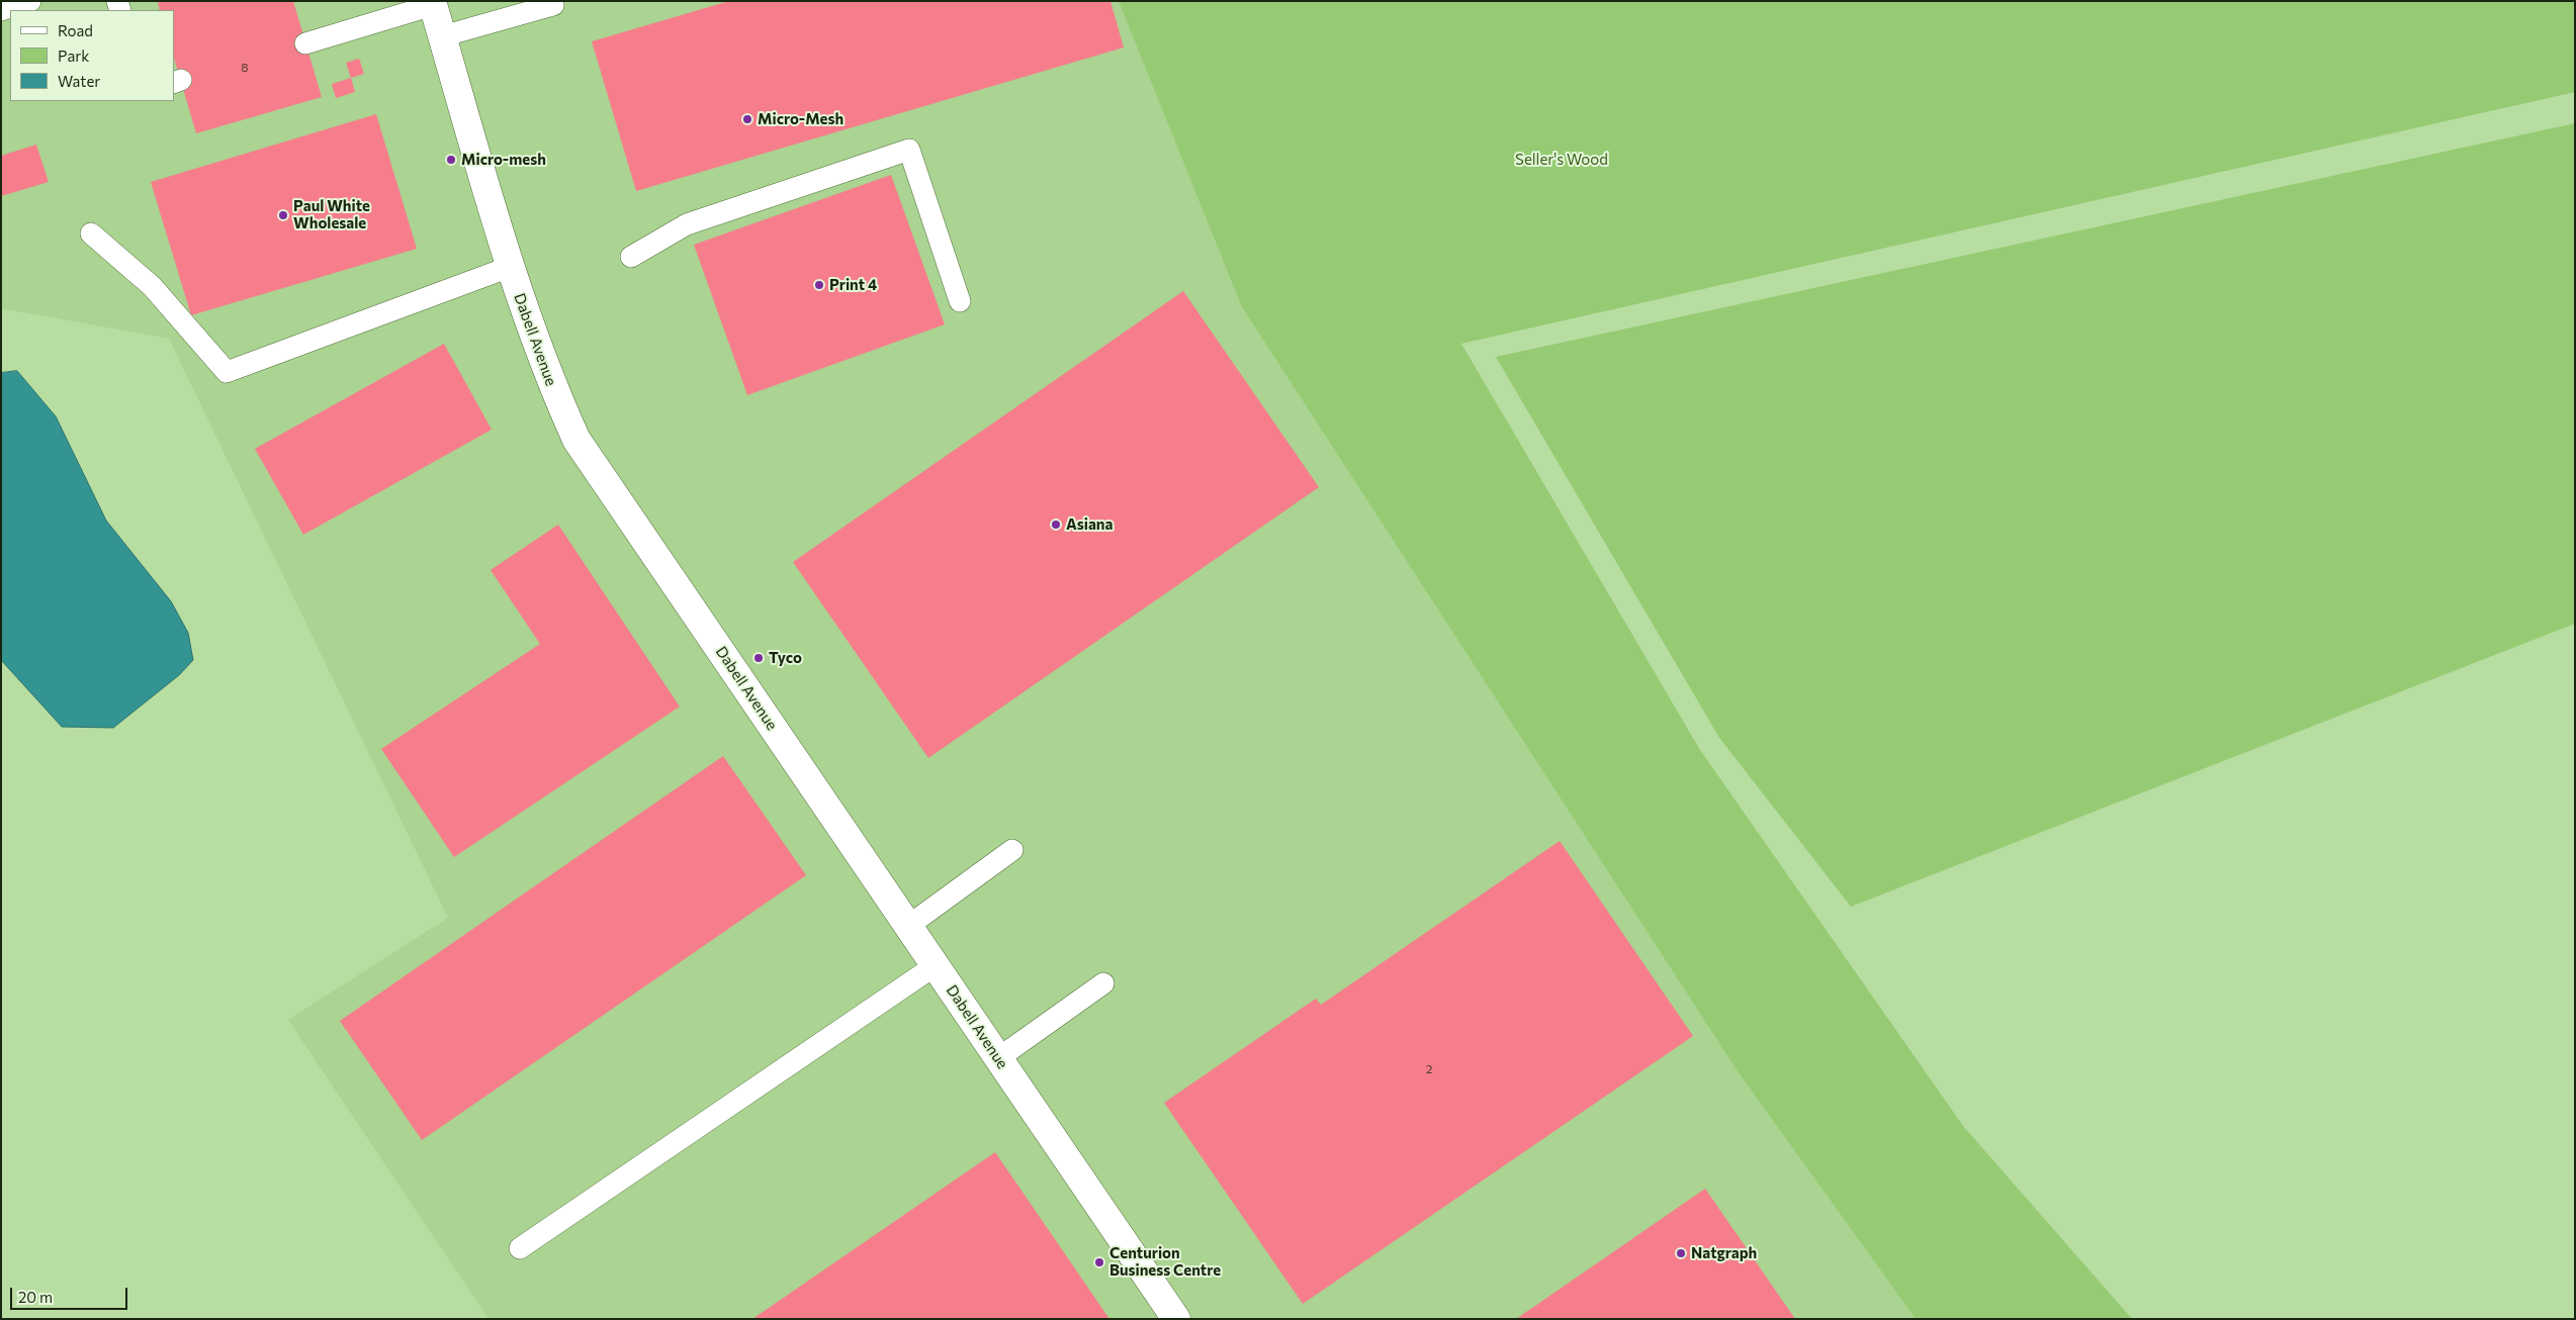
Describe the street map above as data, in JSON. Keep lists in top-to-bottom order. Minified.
{"streets":{"street":["Dabell Avenue"]},"parks":["Seller's Wood"],"places":["Micro-Mesh","Micro-mesh","Paul White Wholesale","Print 4","Asiana","Tyco","Natgraph","Centurion Business Centre"],"house_numbers":["8","2"],"legend":["Road","Park","Water"],"scale_bar":"20 m"}
